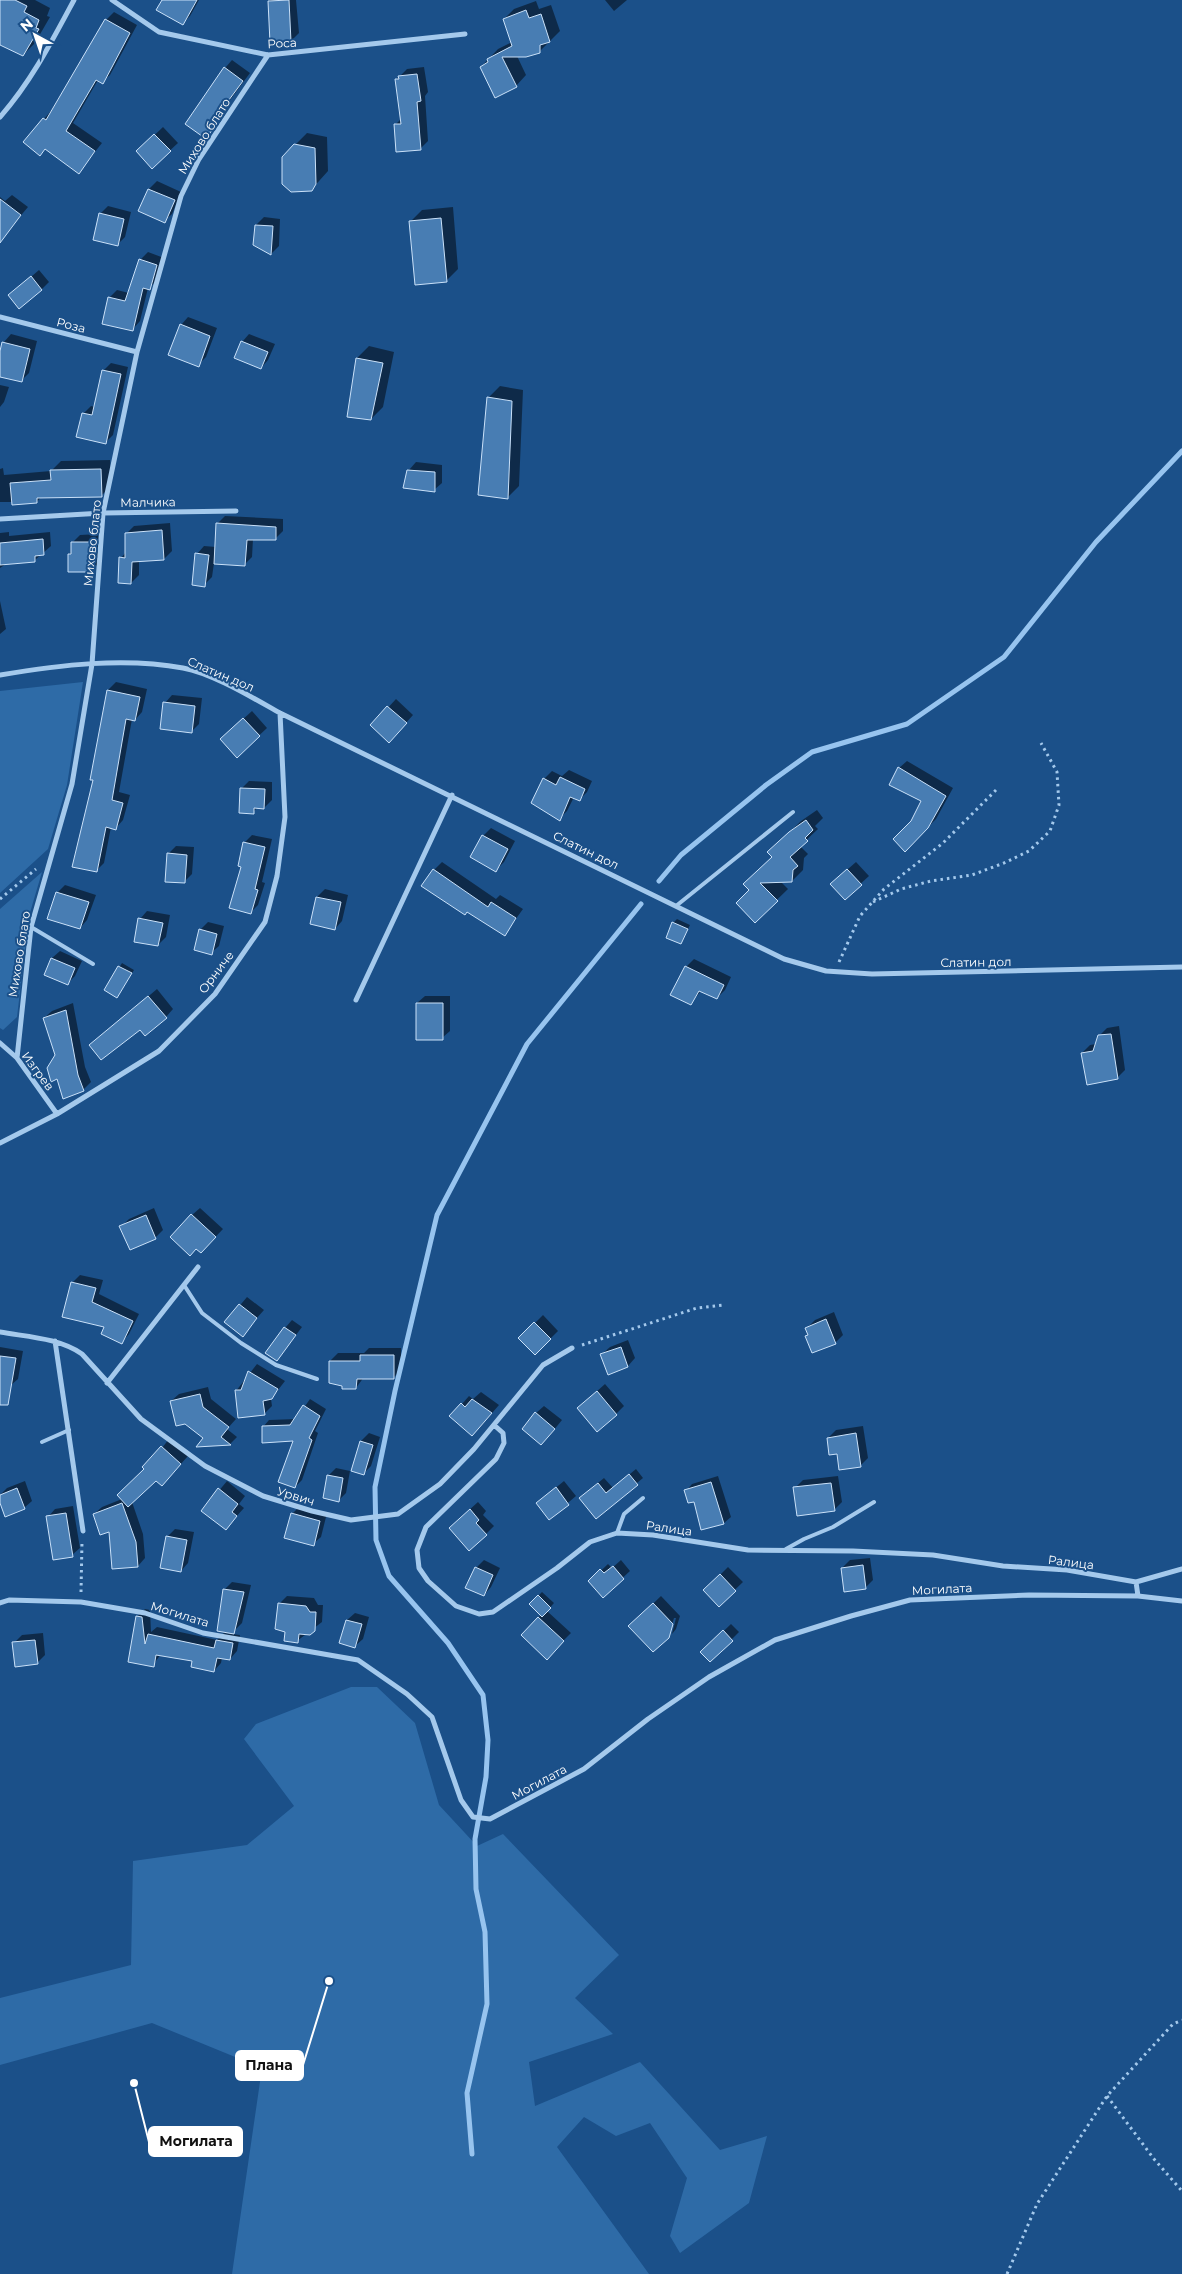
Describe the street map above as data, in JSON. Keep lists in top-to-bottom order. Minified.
{"streets":{"street":["Роса","Михово блато","Роза","Малчика","Слатин дол","Орниче","Изгрев","Урвич","Ралица","Могилата"]},"crossings":[["Роса","Михово блато"],["Михово блато","Роза"],["Михово блато","Малчика"],["Михово блато","Слатин дол"],["Михово блато","Изгрев"],["Слатин дол","Орниче"],["Орниче","Изгрев"],["Урвич","Ралица"]],"places":["Плана","Могилата"],"north":"top left"}
